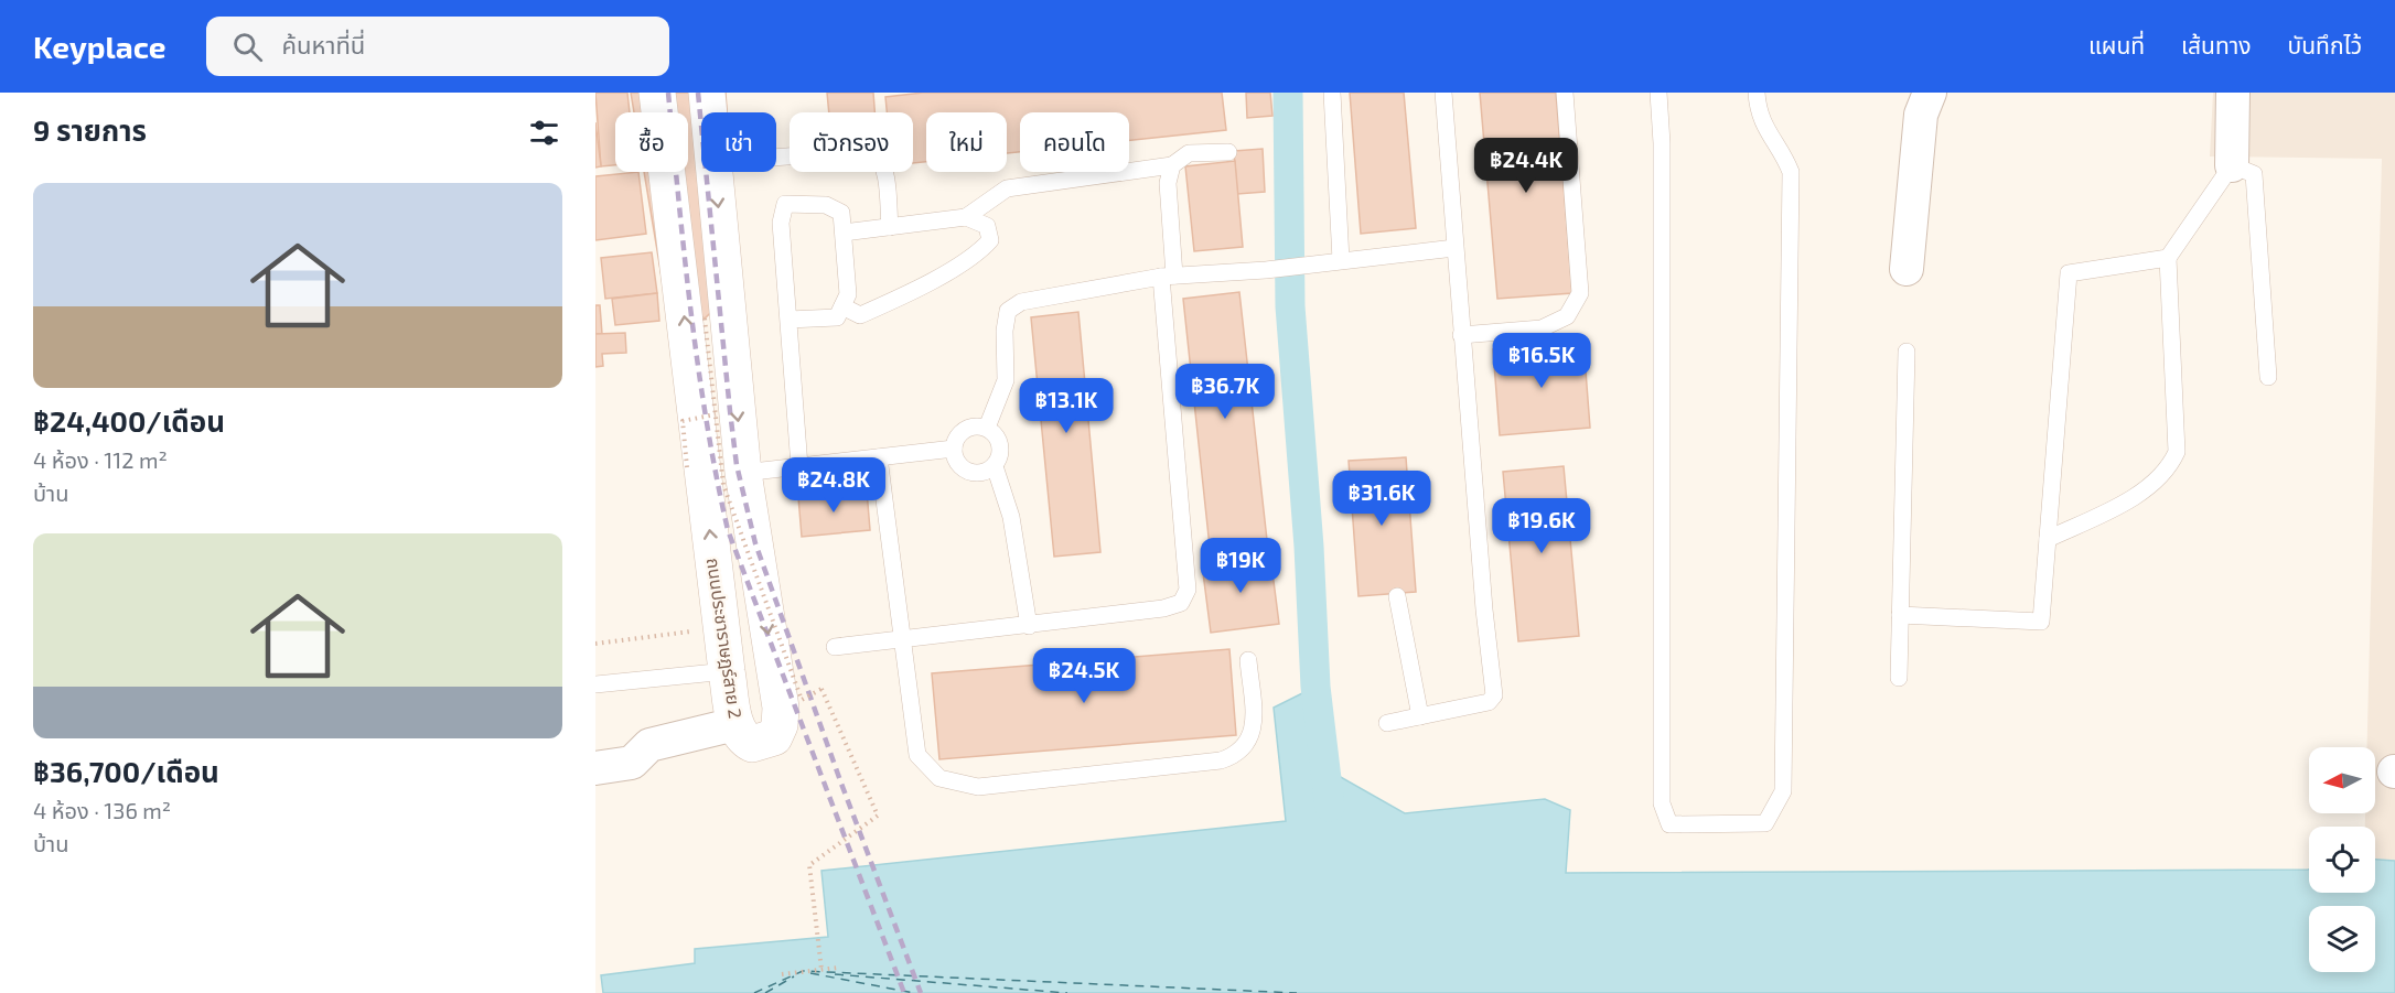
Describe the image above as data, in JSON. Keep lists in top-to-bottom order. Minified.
{"streets":{"street":["ถนนประชาราษฎร์สาย 2"]},"north":"left","page":{"header":"Keyplace","search":"ค้นหาที่นี่","nav":["แผนที่","เส้นทาง","บันทึกไว้"],"heading":"9 รายการ","chip":["ซื้อ","เช่า","ตัวกรอง","ใหม่","คอนโด"],"price":["฿24.4K","฿16.5K","฿36.7K","฿13.1K","฿24.8K","฿31.6K","฿19.6K","฿19K","฿24.5K"],"list":[{"name":"฿24,400/เดือน","note":"4 ห้อง · 112 m² · บ้าน"},{"name":"฿36,700/เดือน","note":"4 ห้อง · 136 m² · บ้าน"}]}}
